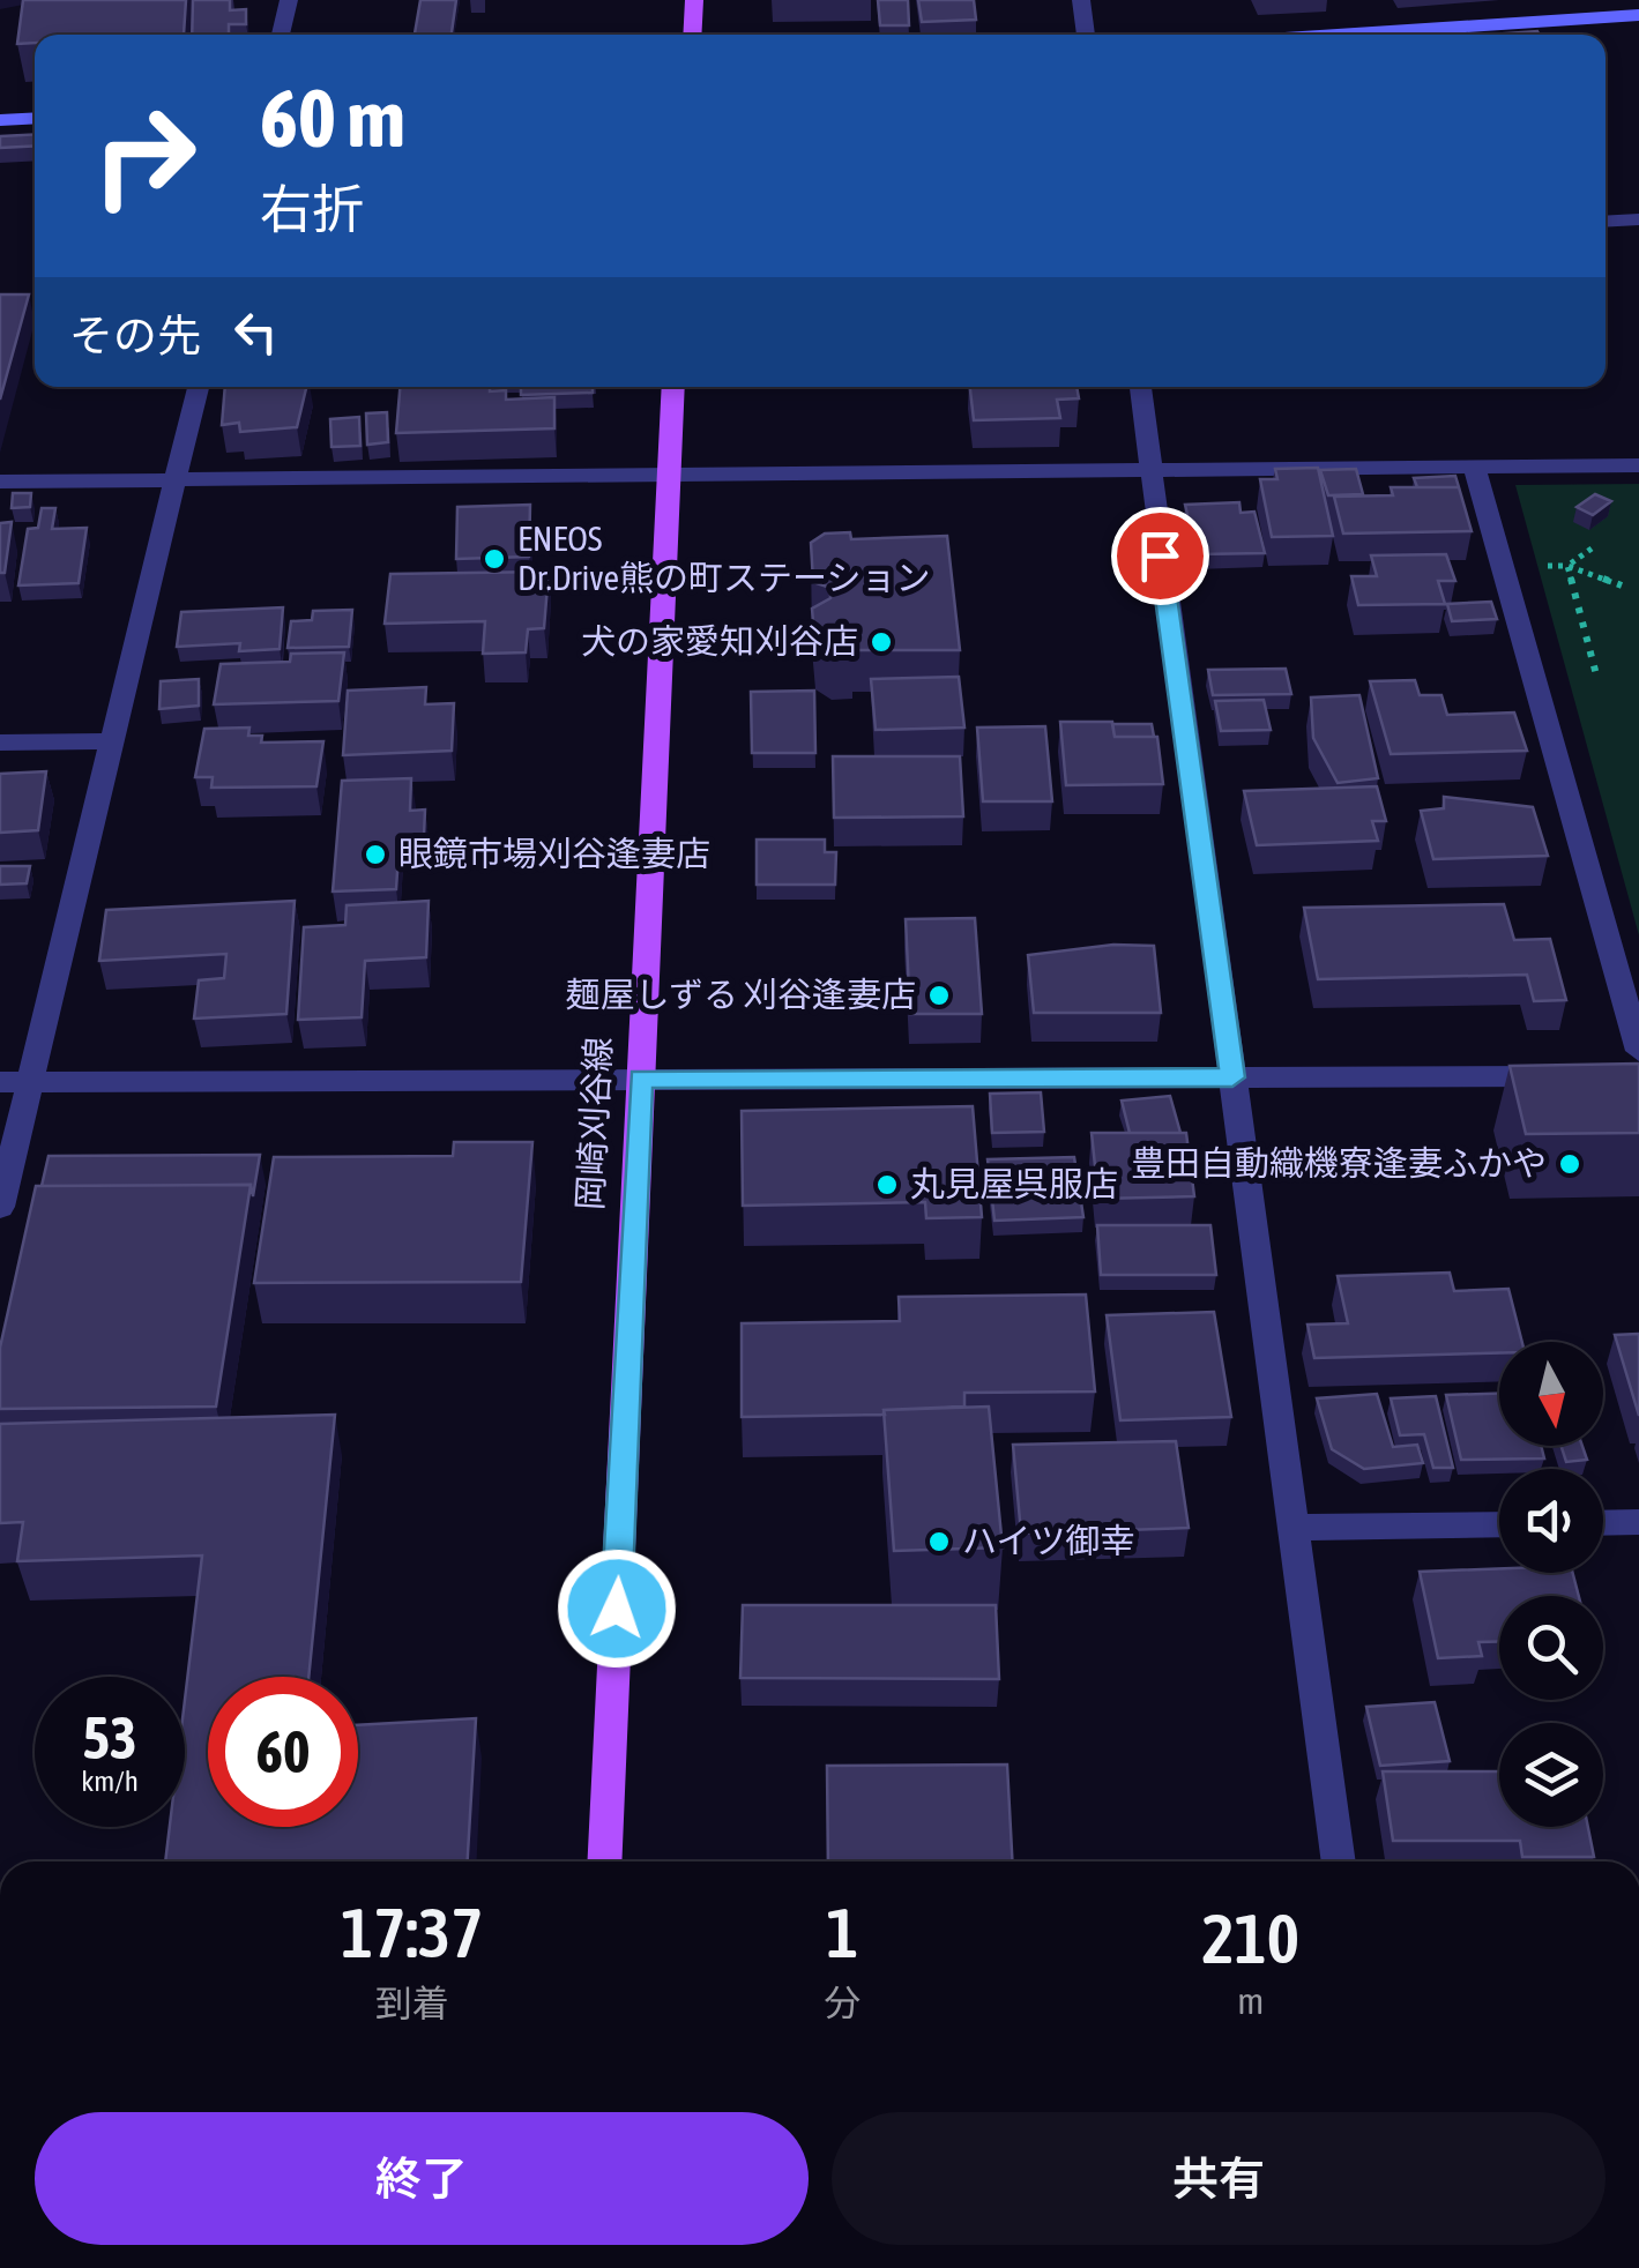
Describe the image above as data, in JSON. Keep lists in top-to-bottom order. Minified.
{"streets":{"main road":["岡崎刈谷線"]},"places":["ENEOS Dr.Drive熊の町ステーション","犬の家愛知刈谷店","眼鏡市場刈谷逢妻店","麺屋しずる 刈谷逢妻店","豊田自動織機寮逢妻ふかや","丸見屋呉服店","ハイツ御幸"],"north":"bottom","page":{"turn":["60 m","右折"],"then":"その先","speed":"53 km/h","limit":"60","eta":["17:37","到着","1","分","210","m"],"buttons":["終了","共有"]}}
